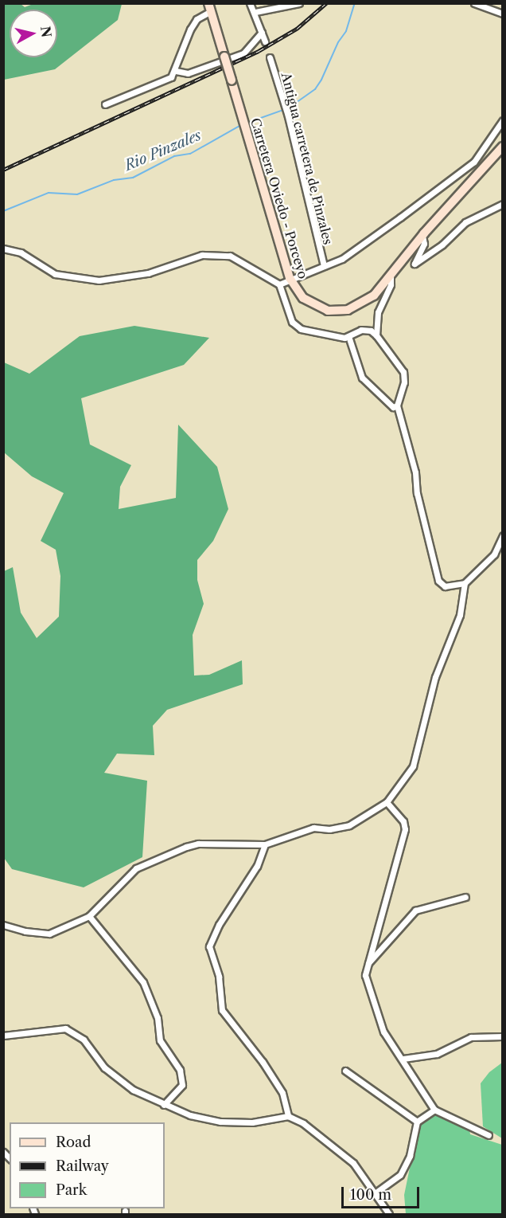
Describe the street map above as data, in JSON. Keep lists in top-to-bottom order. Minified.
{"streets":{"main road":["Carretera Oviedo - Porceyo"],"street":["Antigua carretera de Pinzales"]},"water":["Rio Pinzales"],"legend":["Road","Railway","Park"],"scale_bar":"100 m","north":"right"}
